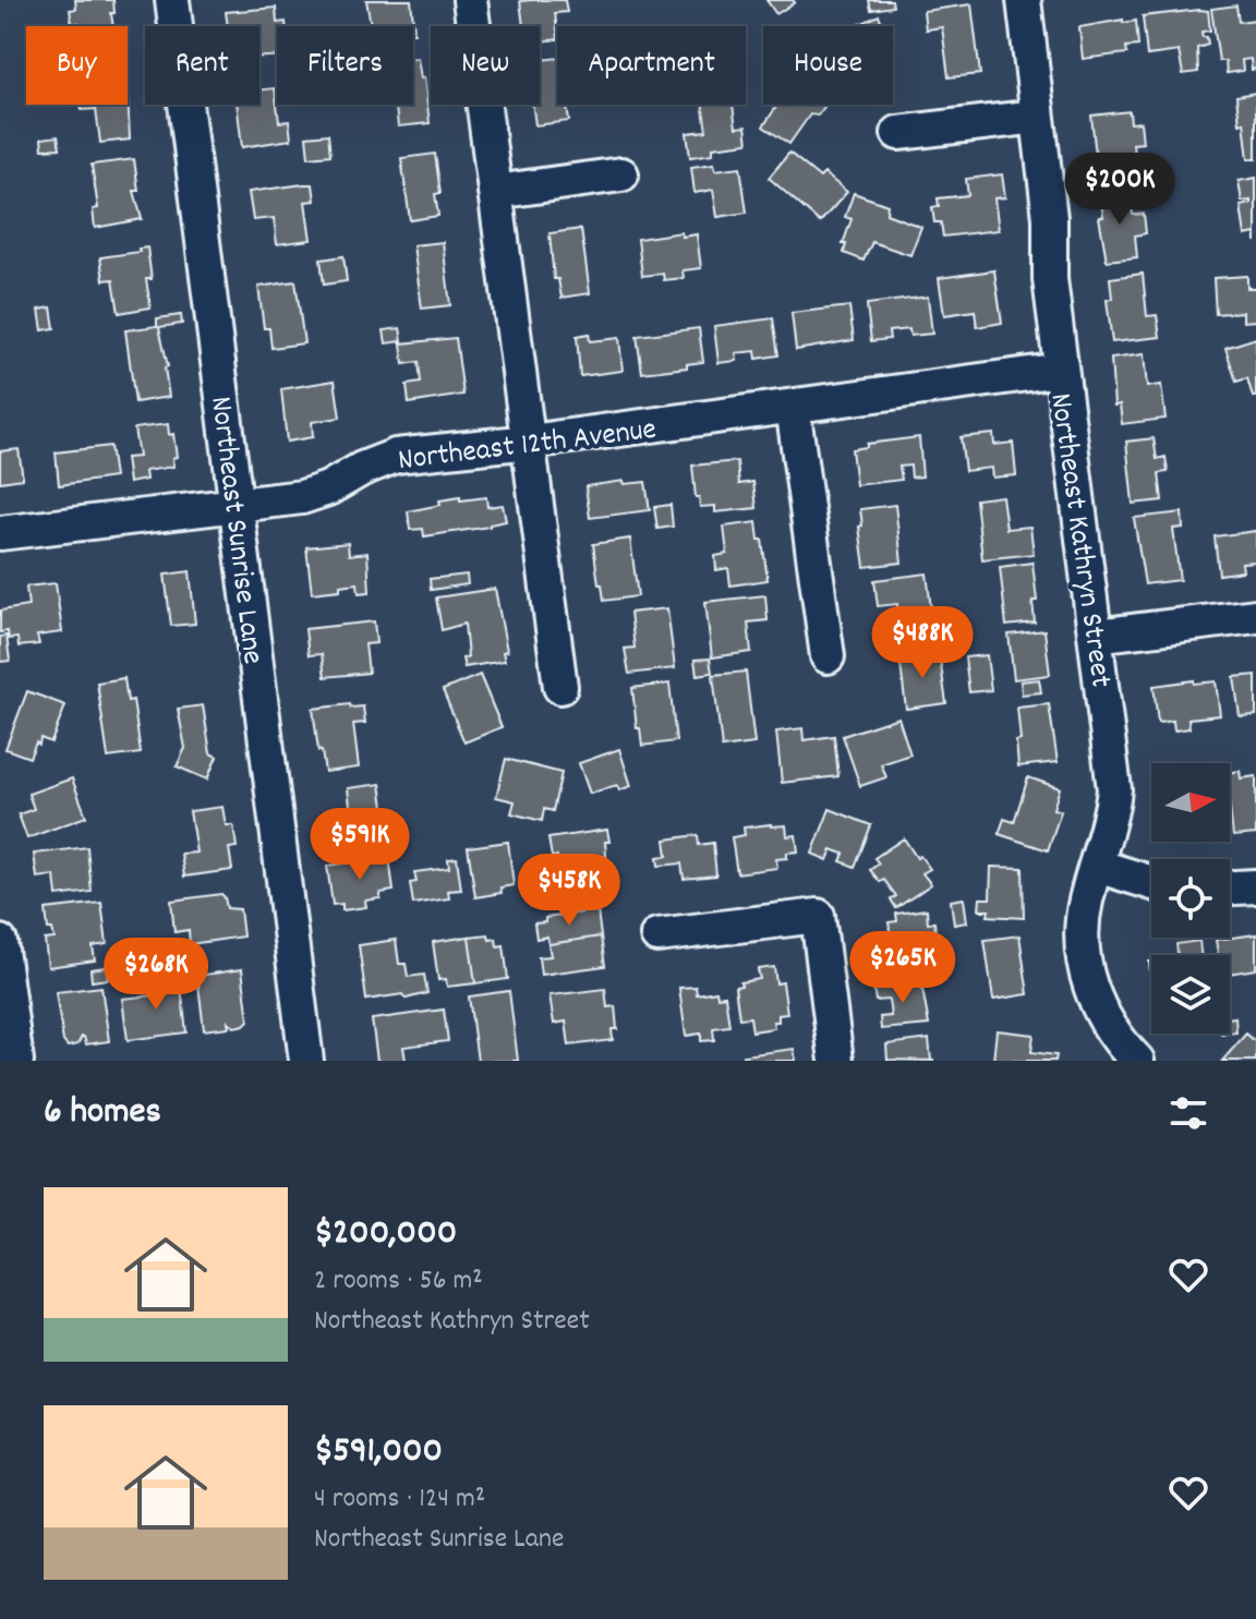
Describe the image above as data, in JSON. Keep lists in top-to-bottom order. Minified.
{"streets":{"street":["Northeast 12th Avenue","Northeast Sunrise Lane","Northeast Kathryn Street"]},"crossings":[["Northeast 12th Avenue","Northeast Sunrise Lane"],["Northeast 12th Avenue","Northeast Kathryn Street"]],"north":"right","page":{"chip":["Buy","Rent","Filters","New","Apartment","House"],"price":["$200K","$488K","$591K","$458K","$265K","$268K"],"heading":"6 homes","list":[{"name":"$200,000","note":"2 rooms · 56 m² · Northeast Kathryn Street"},{"name":"$591,000","note":"4 rooms · 124 m² · Northeast Sunrise Lane"}]}}
